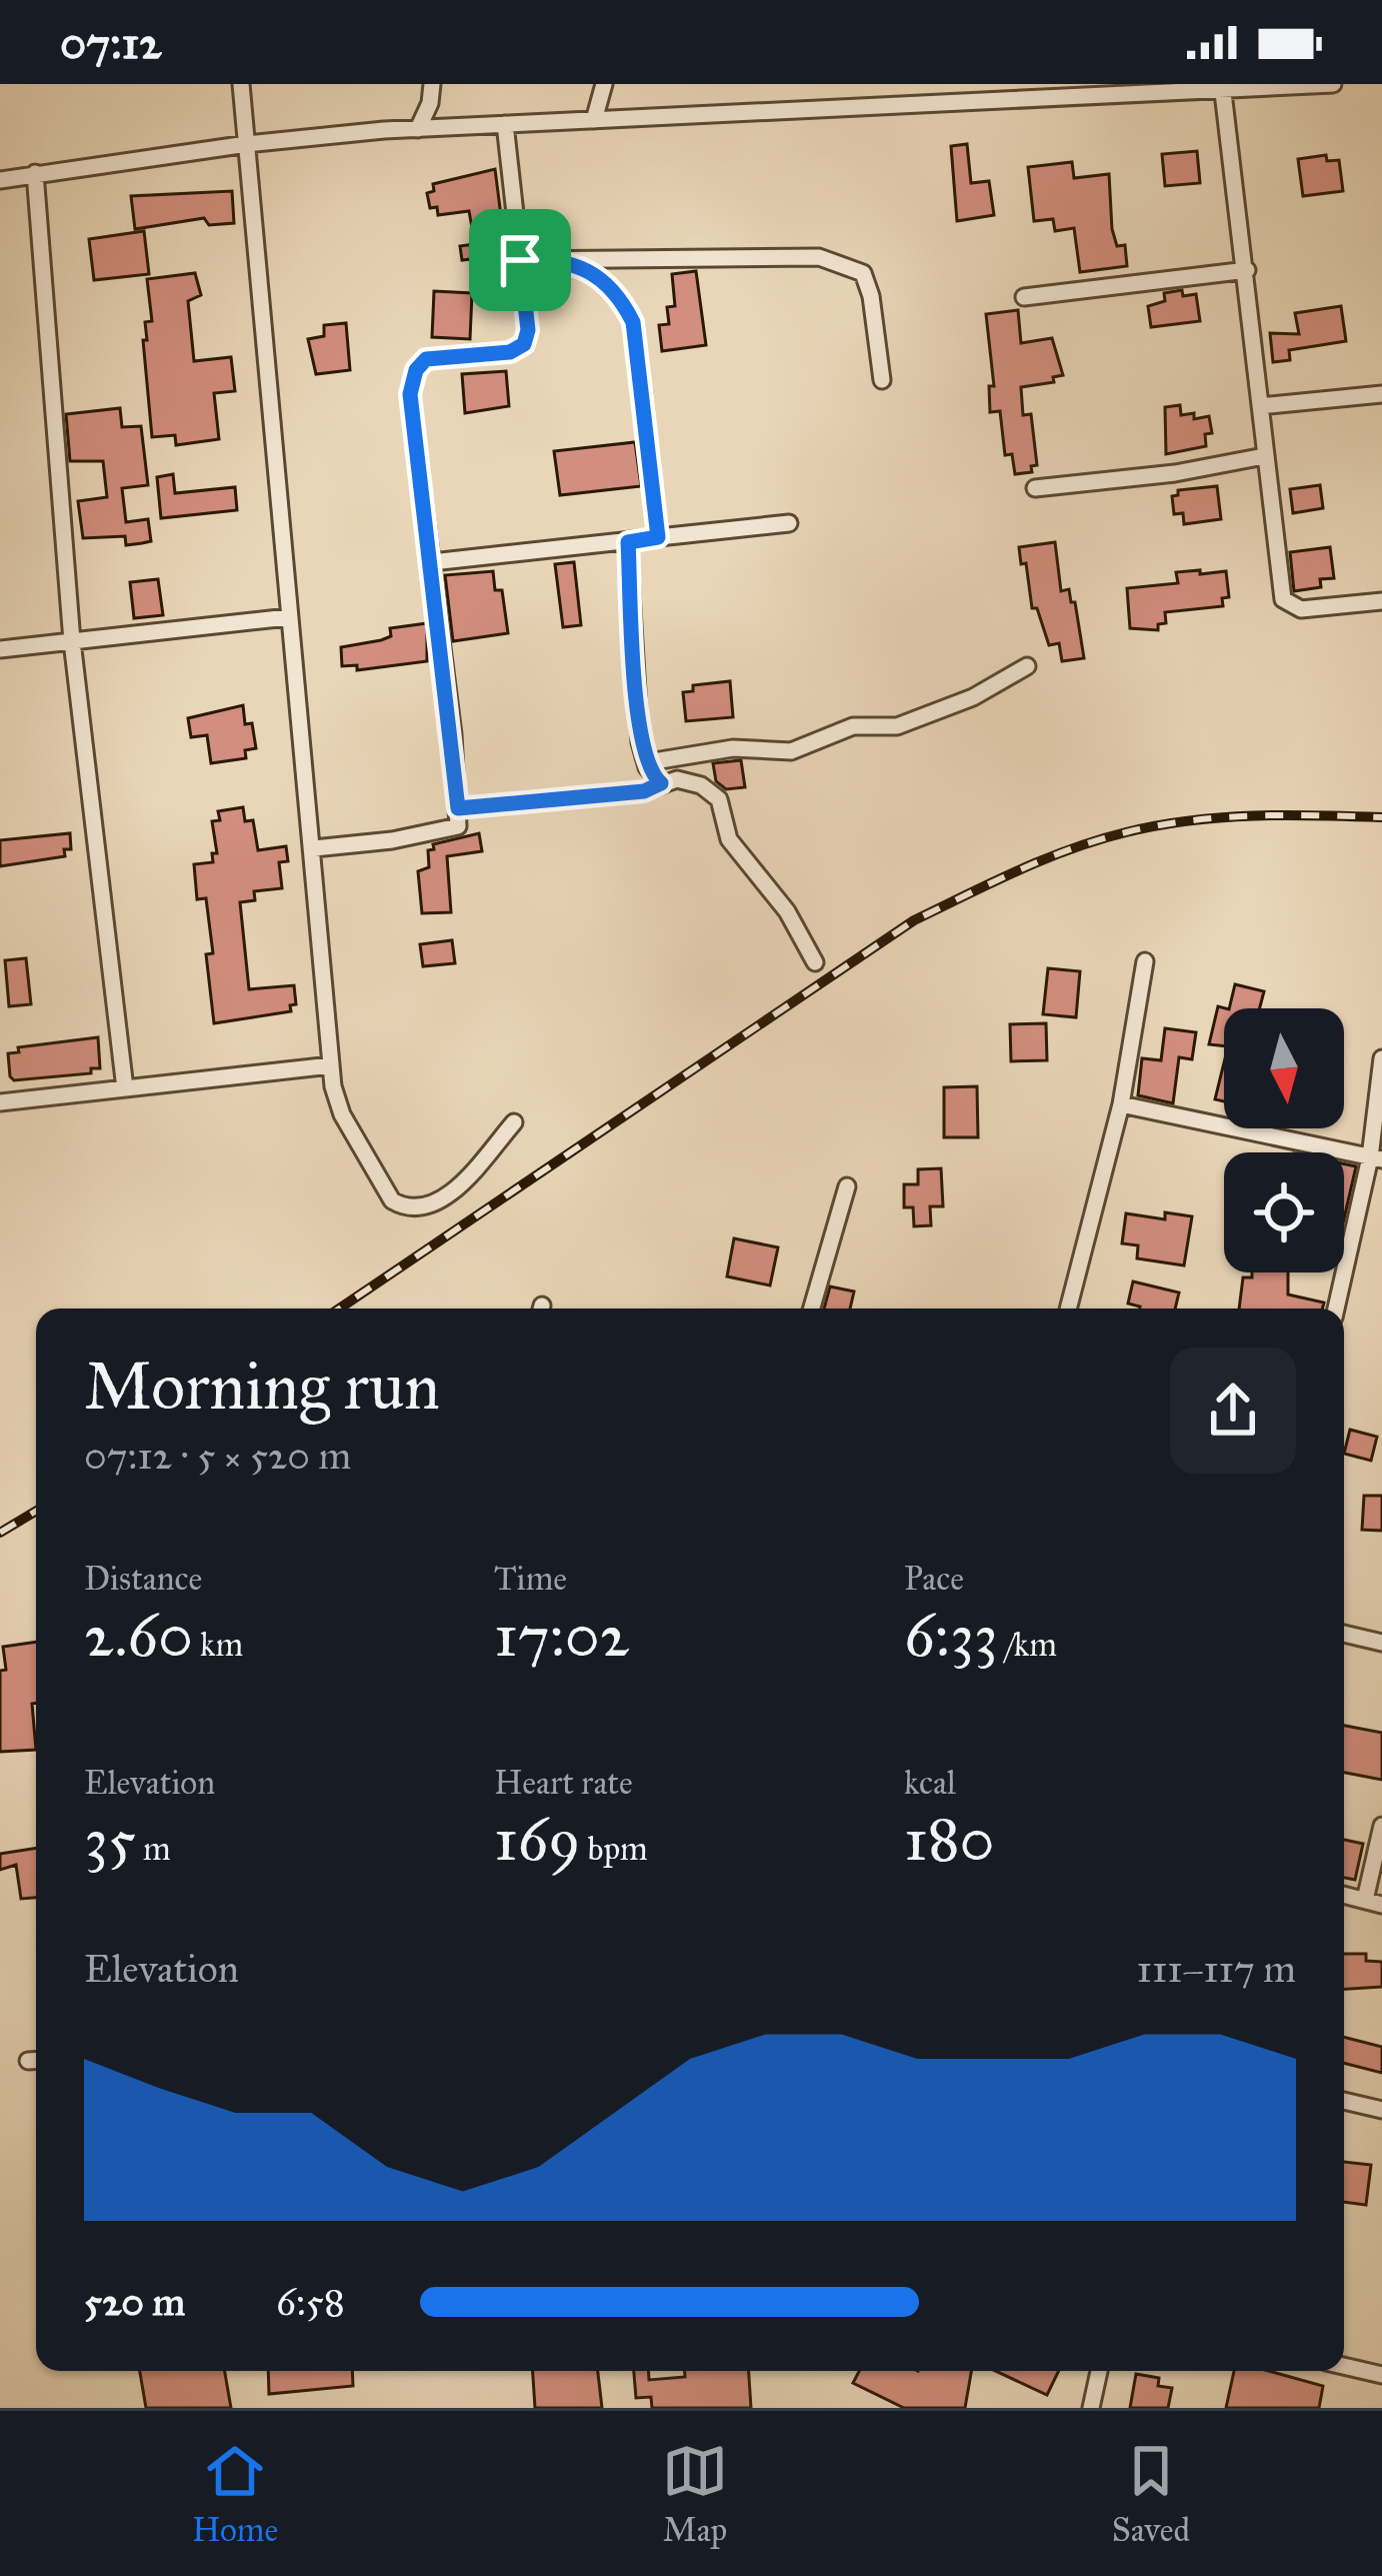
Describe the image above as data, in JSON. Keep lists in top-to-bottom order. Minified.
{"north":"bottom","page":{"status":"07:12","heading":["Morning run","07:12 · 5 × 520 m"],"stats":[["Distance","2.60 km"],["Time","17:02"],["Pace","6:33 /km"],["Elevation","35 m"],["Heart rate","169 bpm"],["kcal","180"]],"chart":["Elevation","111–117 m"],"list":[{"name":"520 m","note":"6:58"}],"tabs":["Home","Map","Saved"]}}
